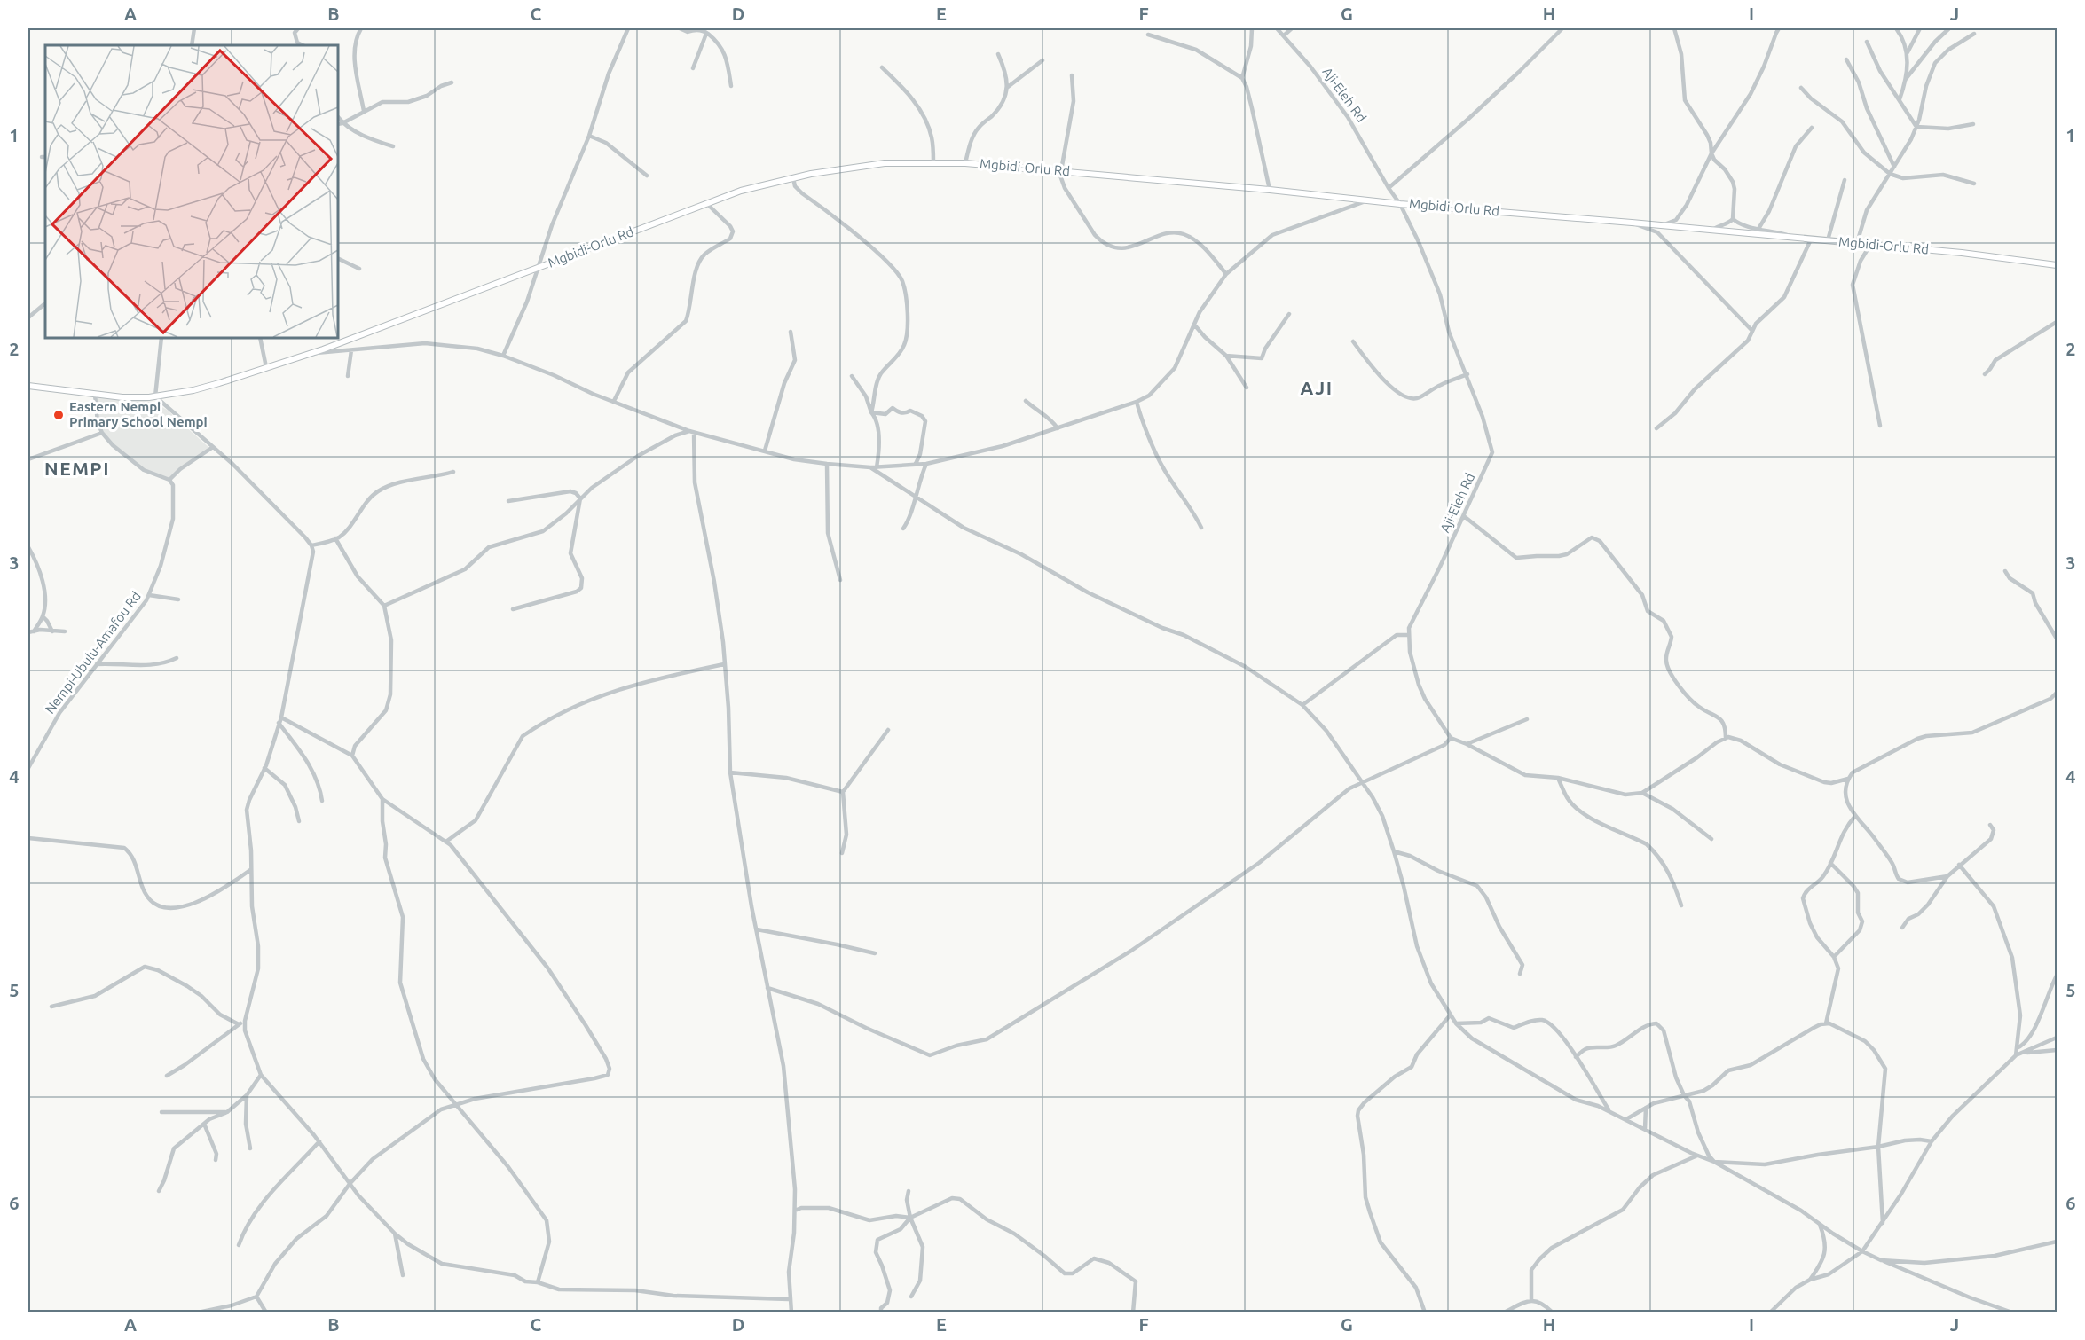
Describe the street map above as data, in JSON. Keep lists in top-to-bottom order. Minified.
{"streets":{"main road":["Mgbidi-Orlu Rd"],"street":["Aji-Eleh Rd","Nempi-Ubulu-Amafou Rd"]},"crossings":[["Aji-Eleh Rd","Mgbidi-Orlu Rd"]],"districts":["AJI","NEMPI"],"places":["Eastern Nempi Primary School Nempi"],"grid":{"columns":["A","B","C","D","E","F","G","H","I","J"],"rows":["1","2","3","4","5","6"]}}
